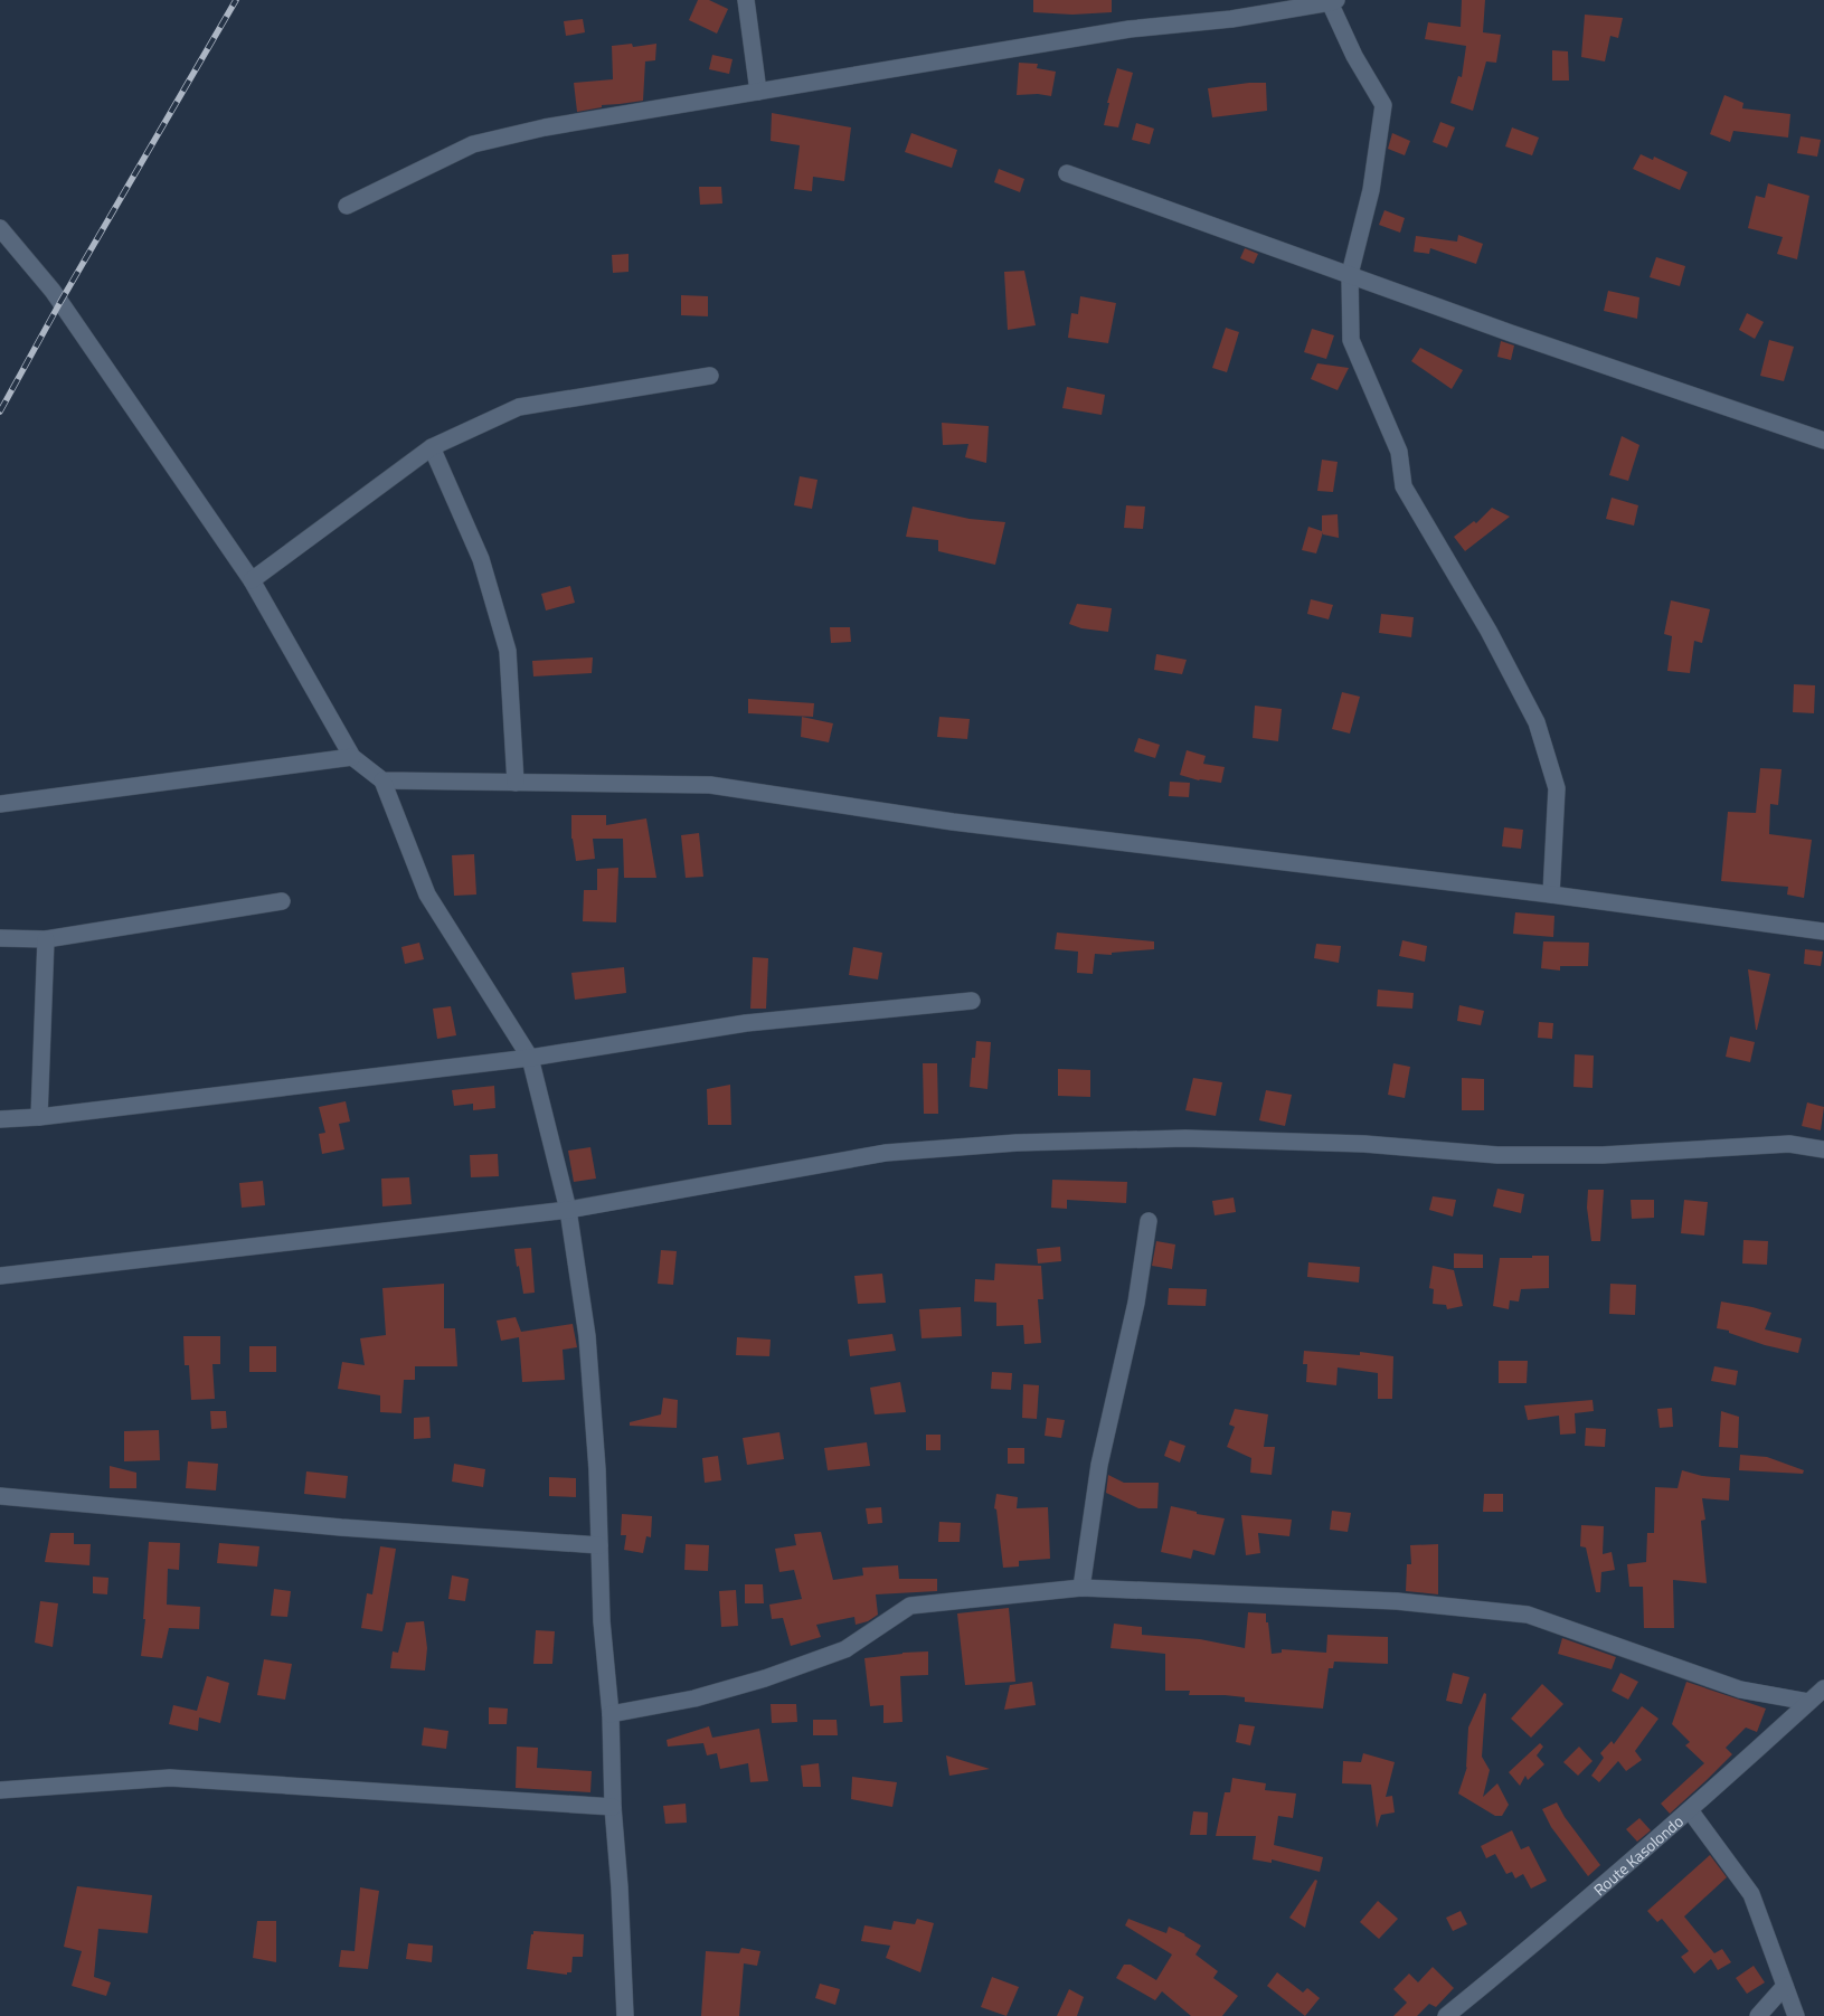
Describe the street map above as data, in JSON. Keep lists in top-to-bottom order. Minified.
{"streets":{"street":["Route Kasolondo"]}}
